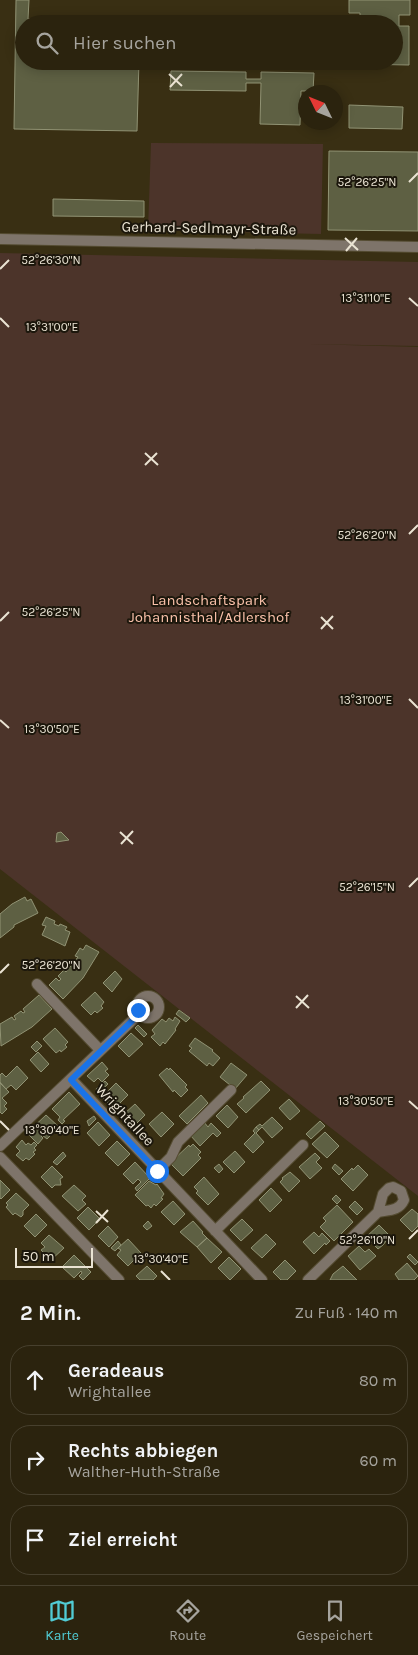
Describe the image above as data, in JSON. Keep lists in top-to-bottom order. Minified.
{"streets":{"street":["Gerhard-Sedlmayr-Straße","Wrightallee"]},"parks":["Landschaftspark Johannisthal/Adlershof"],"scale_bar":"50 m","north":"top left","page":{"search":"Hier suchen","scale":"50 m","heading":["2 Min.","Zu Fuß · 140 m"],"list":[["Geradeaus","Wrightallee","80 m"],["Rechts abbiegen","Walther-Huth-Straße","60 m"],"Ziel erreicht"],"nav":["Karte","Route","Gespeichert"]},"coordinates":["52°26'25\"N","52°26'30\"N","13°31'10\"E","13°31'00\"E","52°26'20\"N","13°30'50\"E","52°26'15\"N","13°30'40\"E","52°26'10\"N"]}
